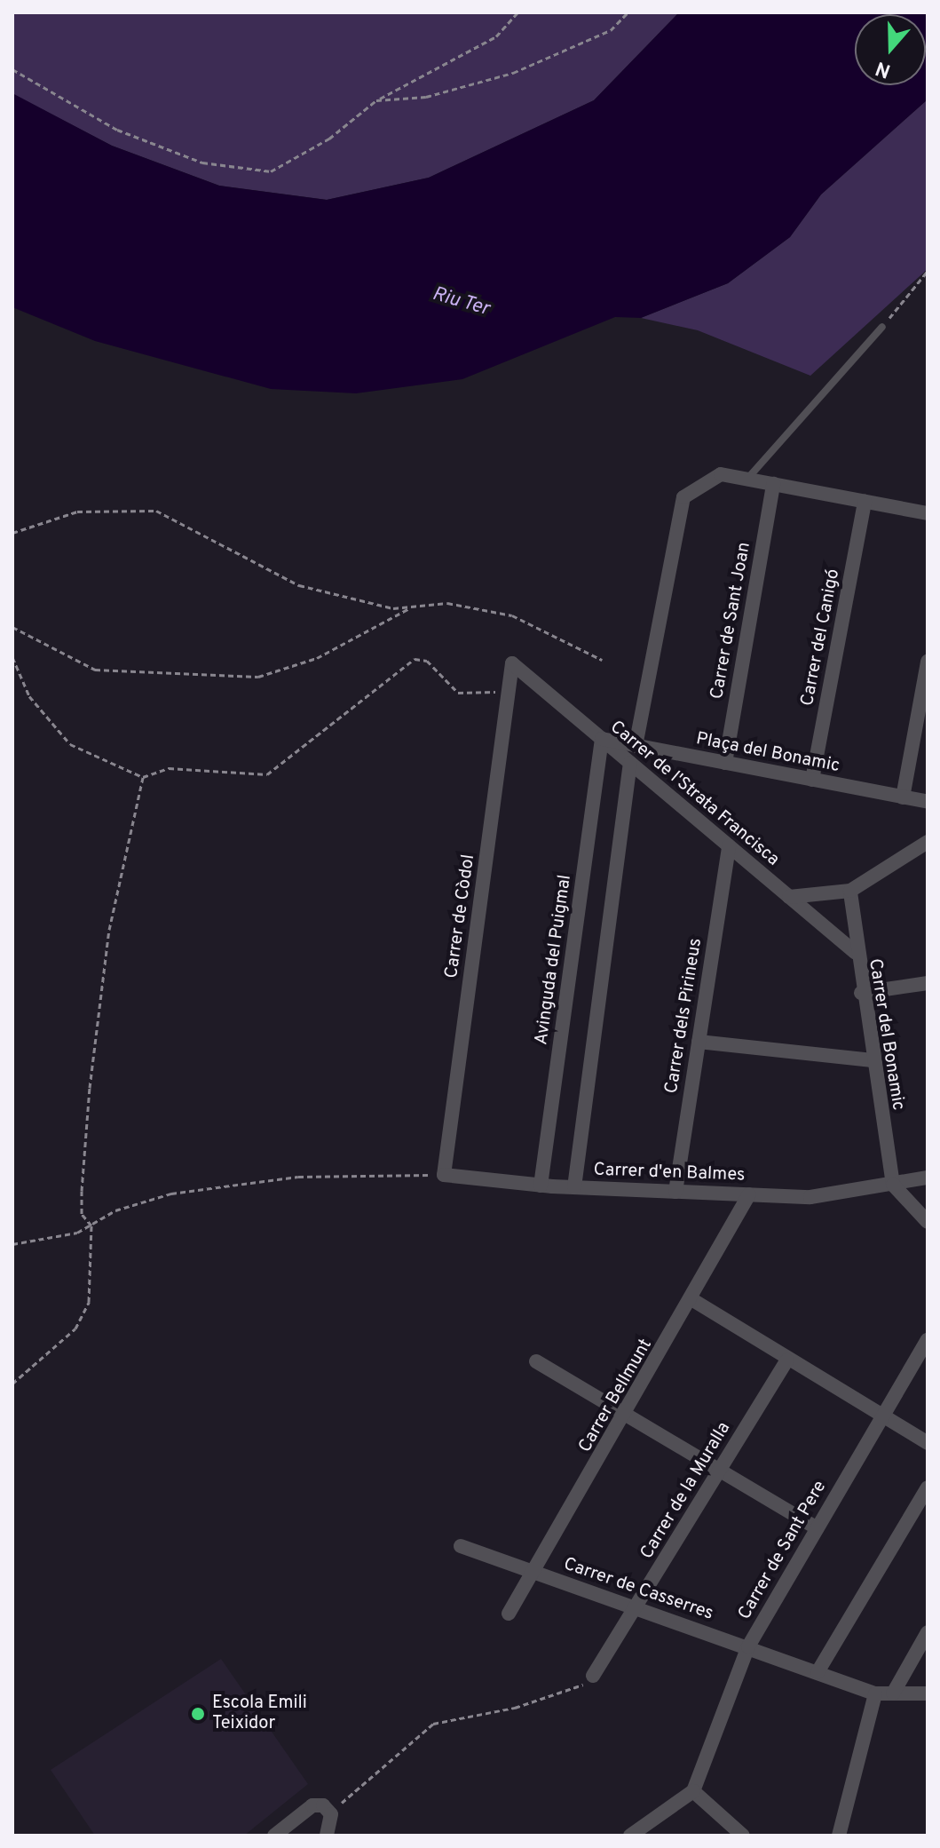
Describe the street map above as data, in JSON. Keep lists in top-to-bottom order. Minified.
{"streets":{"street":["Carrer de Sant Joan","Carrer del Canigó","Plaça del Bonamic","Carrer de l'Strata Francisca","Carrer de Còdol","Avinguda del Puigmal","Carrer dels Pirineus","Carrer del Bonamic","Carrer d'en Balmes","Carrer Bellmunt","Carrer de la Muralla","Carrer de Sant Pere","Carrer de Casserres"]},"crossings":[["Carrer de Sant Joan","Plaça del Bonamic"],["Carrer del Canigó","Plaça del Bonamic"],["Plaça del Bonamic","Carrer de l'Strata Francisca"],["Plaça del Bonamic","Avinguda del Puigmal"],["Carrer de l'Strata Francisca","Carrer de Còdol"],["Carrer de l'Strata Francisca","Avinguda del Puigmal"],["Carrer de l'Strata Francisca","Carrer dels Pirineus"],["Carrer de l'Strata Francisca","Carrer del Bonamic"],["Carrer de Còdol","Carrer d'en Balmes"],["Avinguda del Puigmal","Carrer d'en Balmes"],["Carrer dels Pirineus","Carrer d'en Balmes"],["Carrer del Bonamic","Carrer d'en Balmes"],["Carrer d'en Balmes","Carrer Bellmunt"],["Carrer Bellmunt","Carrer de Casserres"],["Carrer de la Muralla","Carrer de Casserres"],["Carrer de Sant Pere","Carrer de Casserres"]],"water":["Riu Ter"],"places":["Escola Emili Teixidor"],"north":"bottom"}
